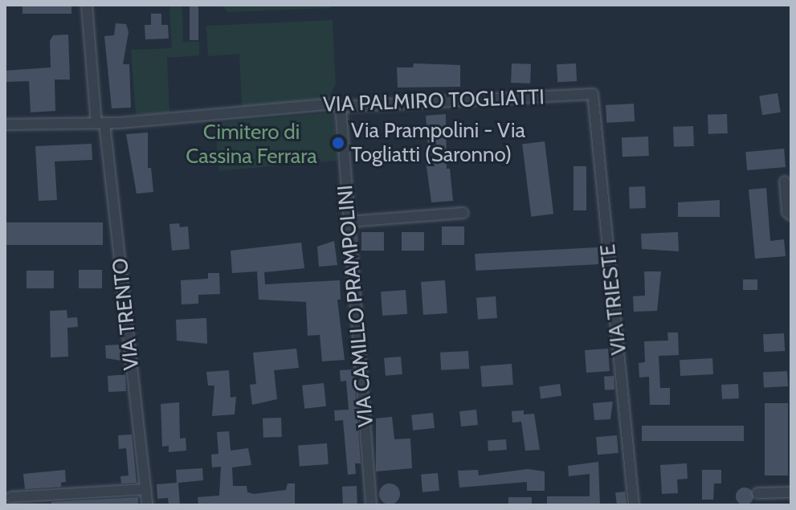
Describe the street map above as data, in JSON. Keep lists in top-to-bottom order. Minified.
{"streets":{"street":["VIA PALMIRO TOGLIATTI","VIA TRIESTE","VIA CAMILLO PRAMPOLINI","VIA TRENTO"]},"crossings":[["VIA PALMIRO TOGLIATTI","VIA TRIESTE"],["VIA PALMIRO TOGLIATTI","VIA CAMILLO PRAMPOLINI"],["VIA PALMIRO TOGLIATTI","VIA TRENTO"]],"parks":["Cimitero di Cassina Ferrara"],"places":["Via Prampolini - Via Togliatti (Saronno)"]}
